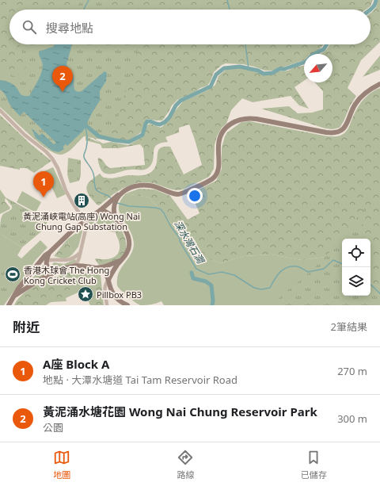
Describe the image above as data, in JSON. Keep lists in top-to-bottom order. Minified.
{"water":["深水灣石澗"],"places":{"building":["黃泥涌峽電站(高座) Wong Nai Chung Gap Substation"],"sports":["香港木球會 The Hong Kong Cricket Club"],"place":["Pillbox PB3"]},"north":"bottom left","page":{"search":"搜尋地點","pins":["2","1"],"heading":["附近","2筆結果"],"list":[{"mark":"1","name":"A座 Block A","note":"地點 · 大潭水塘道 Tai Tam Reservoir Road","value":"270 m"},{"mark":"2","name":"黃泥涌水塘花園 Wong Nai Chung Reservoir Park","note":"公園","value":"300 m"}],"nav":["地圖","路線","已儲存"]}}
